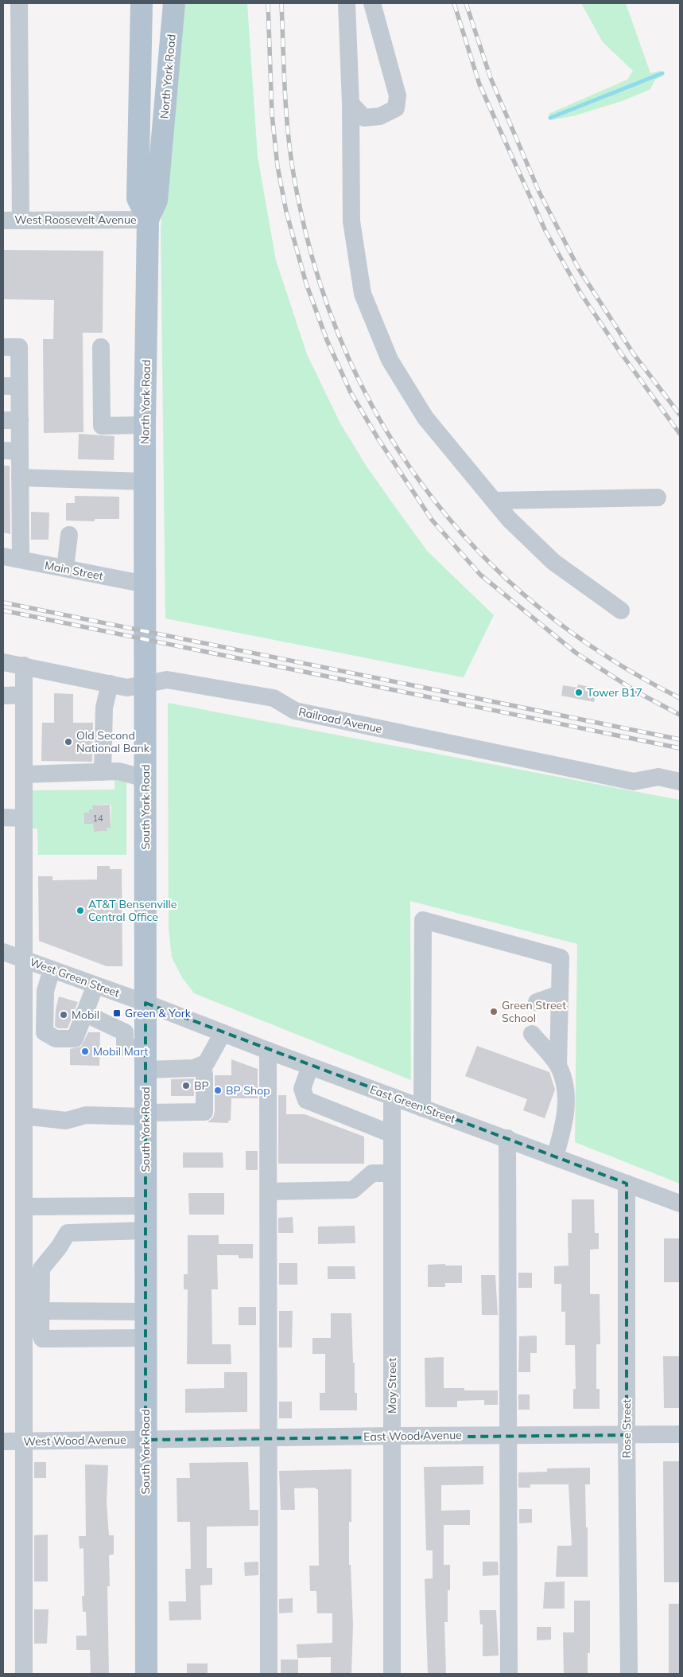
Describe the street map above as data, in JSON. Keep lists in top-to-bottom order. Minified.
{"streets":{"main road":["North York Road","South York Road"],"street":["West Roosevelt Avenue","Main Street","Railroad Avenue","West Green Street","East Green Street","May Street","Rose Street","East Wood Avenue","West Wood Avenue"]},"crossings":[["North York Road","West Roosevelt Avenue"],["North York Road","Main Street"],["North York Road","South York Road"],["Main Street","South York Road"],["Railroad Avenue","South York Road"],["South York Road","West Green Street"],["South York Road","East Green Street"],["South York Road","East Wood Avenue"],["South York Road","West Wood Avenue"],["West Green Street","East Green Street"],["East Green Street","May Street"],["East Green Street","Rose Street"],["May Street","East Wood Avenue"],["Rose Street","East Wood Avenue"],["East Wood Avenue","West Wood Avenue"]],"places":{"other":["Tower B17","Old Second National Bank","AT&T Bensenville Central Office","Green Street School","Mobil","Mobil Mart","BP","BP Shop"],"transit":["Green & York"]},"house_numbers":["14"]}
